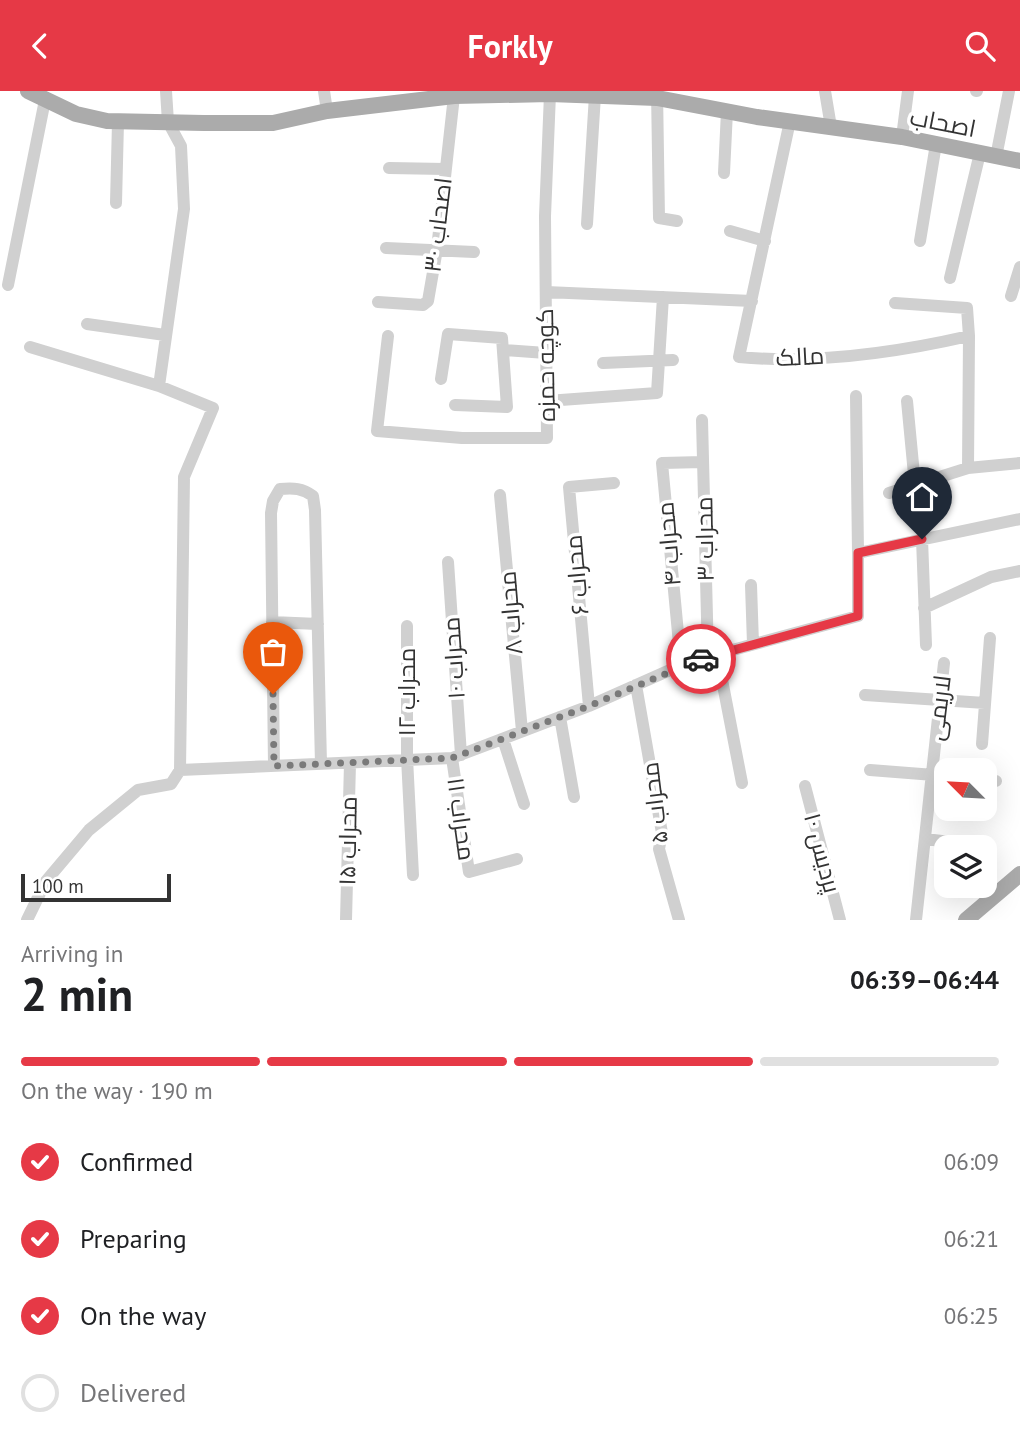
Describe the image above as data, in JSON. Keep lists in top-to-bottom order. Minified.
{"streets":{"main road":["اصحاب"],"street":["اصحاب ۳۰","مالک","کوچه حمزه","محراب ۳","محراب ۴","محراب ۶","محراب ۸","محراب ۱۰","محراب ۱۲","لاریمی","محراب ۵","محراب ۱۱","محراب ۱۵","پردیس ۱۰"]},"crossings":[["اصحاب","اصحاب ۳۰"],["اصحاب","مالک"],["اصحاب","کوچه حمزه"],["محراب ۳","محراب ۴"],["محراب ۱۰","محراب ۱۱"]],"scale_bar":"100 m","north":"top left","page":{"header":"Forkly","scale":"100 m","heading":["2 min","Arriving in","06:39–06:44"],"bar":"On the way · 190 m","list":[["Confirmed","06:09"],["Preparing","06:21"],["On the way","06:25"],"Delivered"]}}
